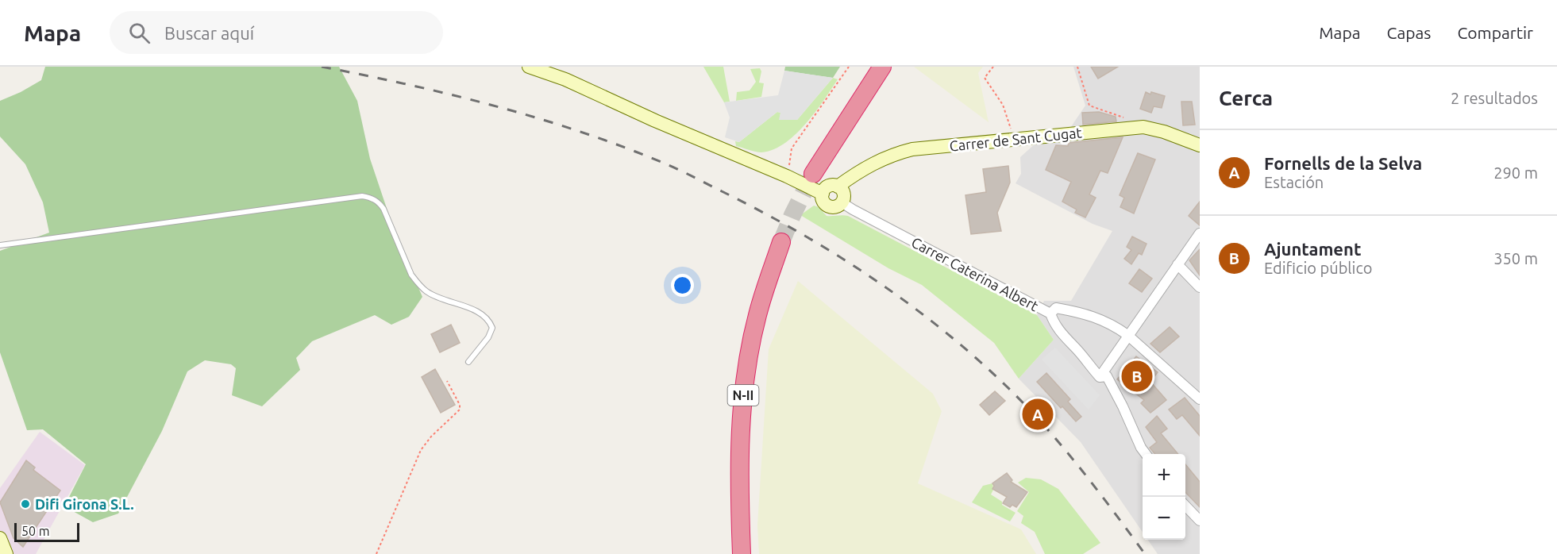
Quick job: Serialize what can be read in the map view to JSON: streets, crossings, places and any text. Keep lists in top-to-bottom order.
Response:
{
  "streets": {
    "highway": ["N-II"],
    "street": ["Carrer de Sant Cugat", "Carrer Caterina Albert"]
  },
  "crossings": [
    ["Carrer de Sant Cugat", "Carrer Caterina Albert"]
  ],
  "places": ["Difi Girona S.L."],
  "scale_bar": "50 m",
  "page": {
    "header": "Mapa",
    "search": "Buscar aquí",
    "nav": ["Mapa", "Capas", "Compartir"],
    "heading": ["Cerca", "2 resultados"],
    "list": [
      {
        "mark": "A",
        "name": "Fornells de la Selva",
        "note": "Estación",
        "value": "290 m"
      },
      {
        "mark": "B",
        "name": "Ajuntament",
        "note": "Edificio público",
        "value": "350 m"
      }
    ],
    "pins": ["B", "A"],
    "map_buttons": ["+", "−"],
    "scale": "50 m"
  }
}
